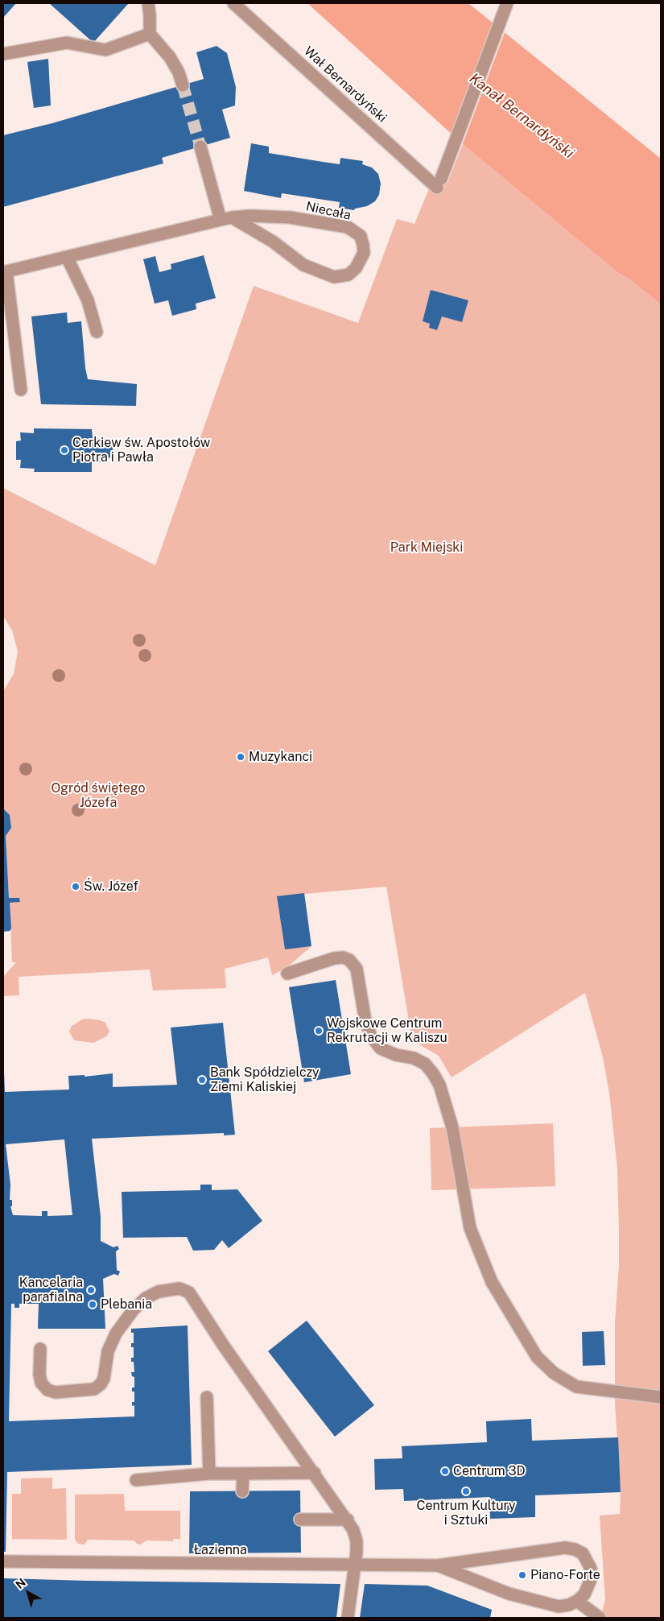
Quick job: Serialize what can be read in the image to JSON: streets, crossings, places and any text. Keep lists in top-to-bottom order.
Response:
{
  "streets": {
    "street": ["Wał Bernardyński", "Niecała", "Łazienna"]
  },
  "water": ["Kanał Bernardyński"],
  "parks": ["Park Miejski", "Ogród świętego Józefa"],
  "places": [
    "Cerkiew św. Apostołów Piotra i Pawła",
    "Muzykanci",
    "Św. Józef",
    "Wojskowe Centrum Rekrutacji w Kaliszu",
    "Bank Spółdzielczy Ziemi Kaliskiej",
    "Kancelaria parafialna",
    "Plebania",
    "Centrum 3D",
    "Centrum Kultury i Sztuki",
    "Piano-Forte"
  ],
  "north": "top left"
}
